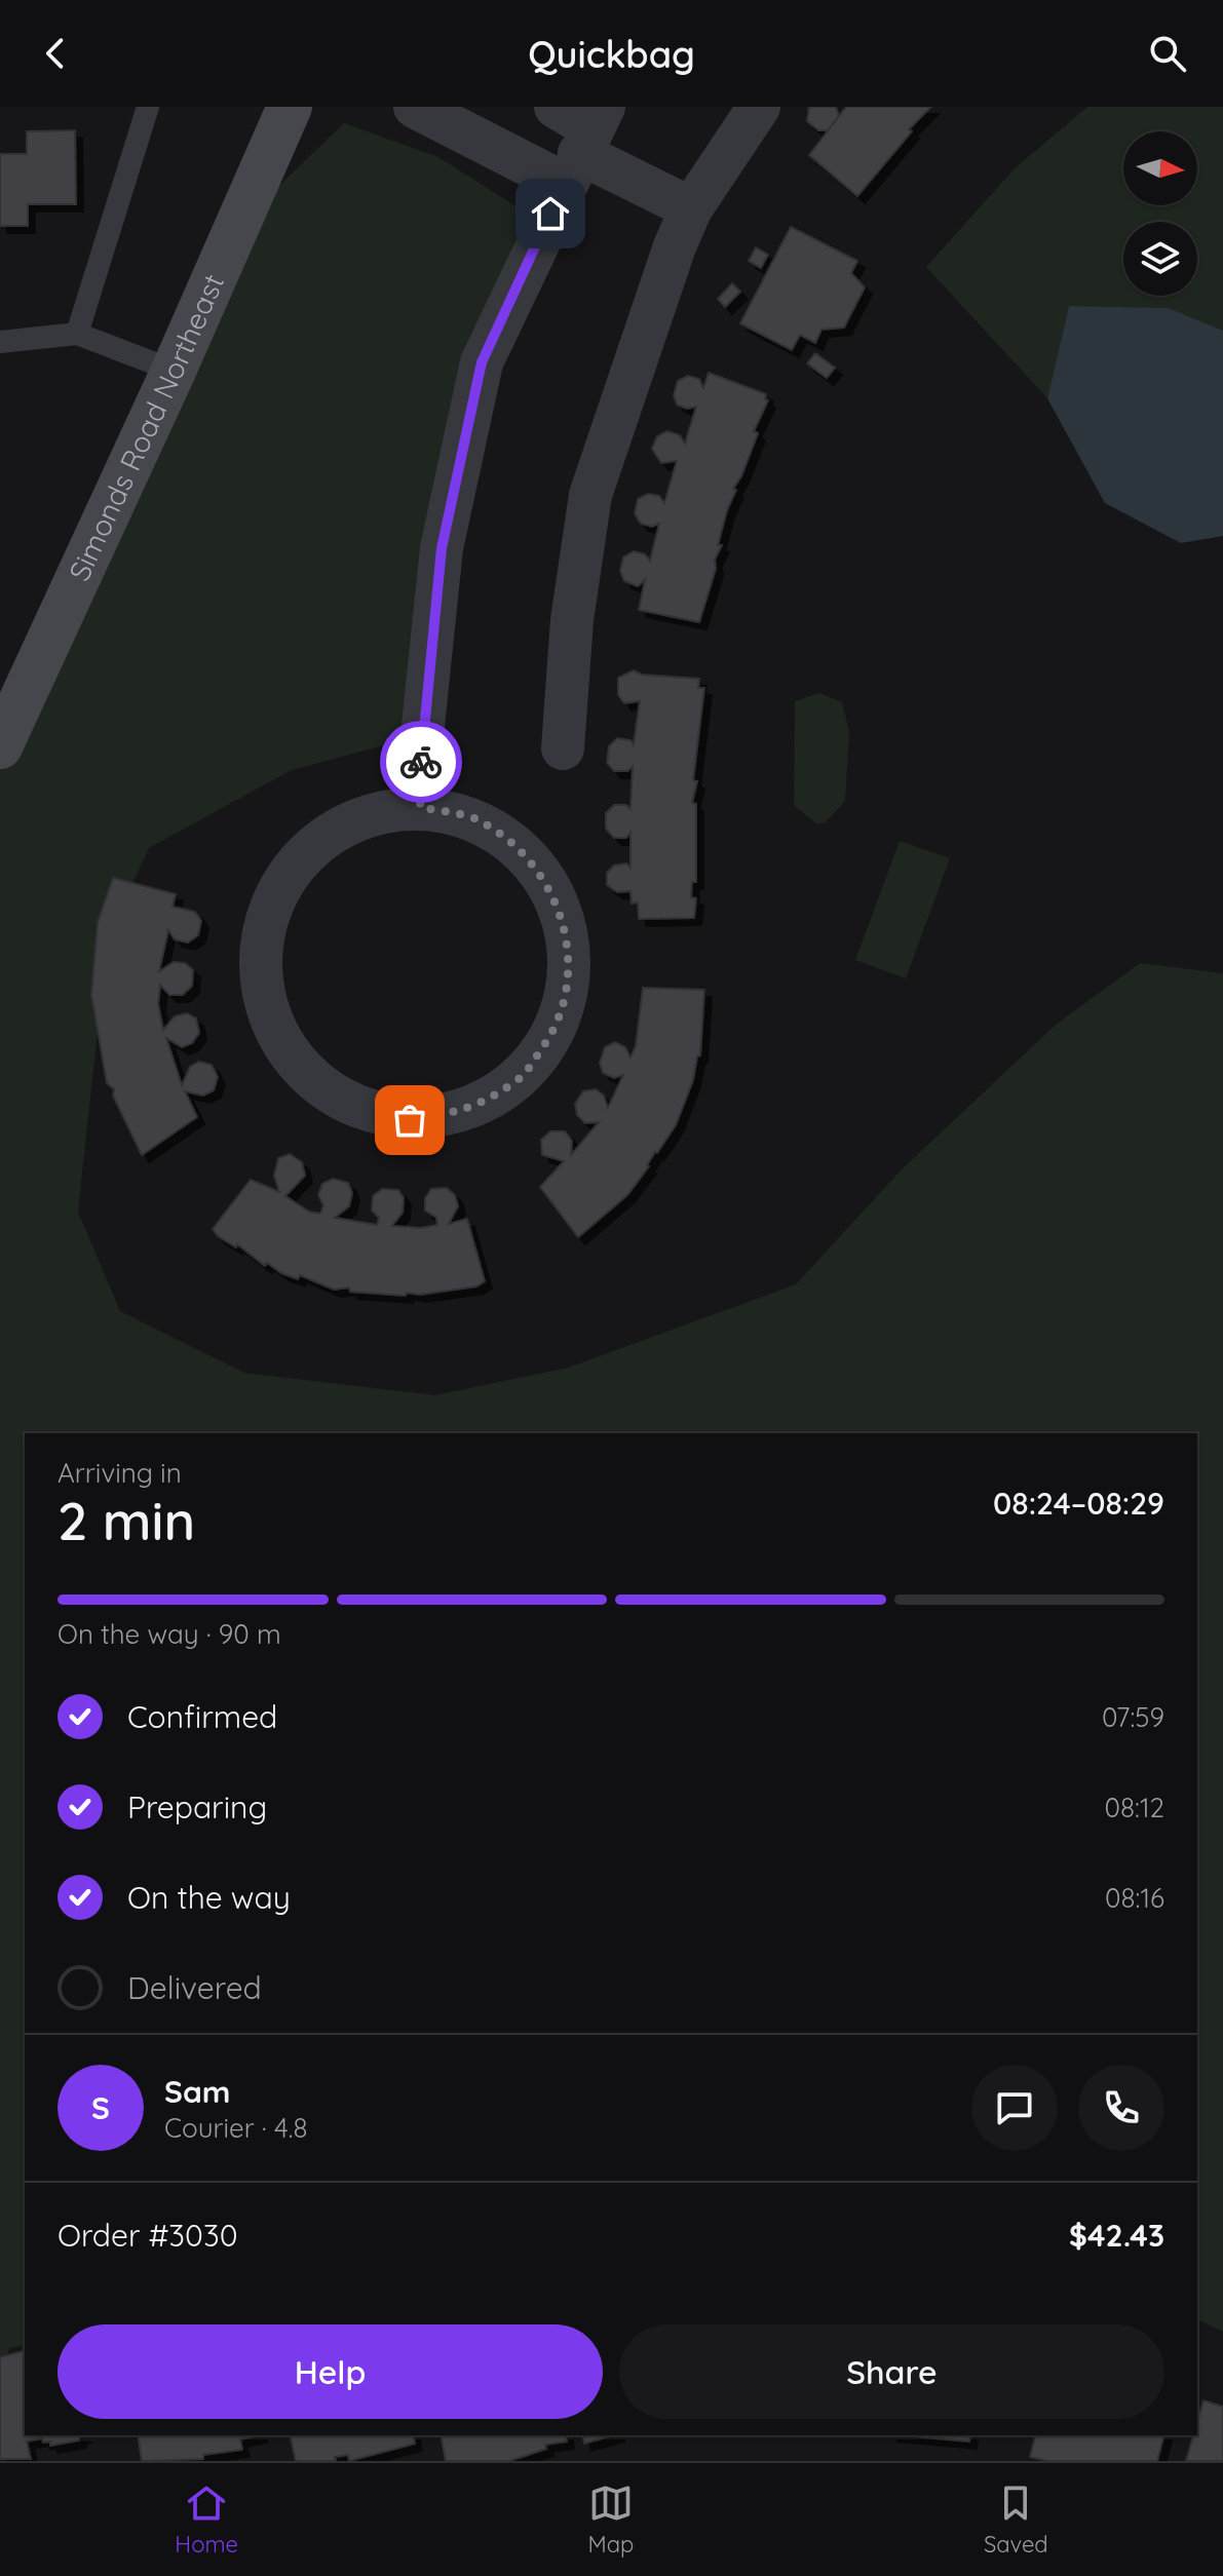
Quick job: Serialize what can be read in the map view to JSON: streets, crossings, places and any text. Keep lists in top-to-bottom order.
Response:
{
  "streets": {
    "main road": ["Simonds Road Northeast"]
  },
  "north": "right",
  "page": {
    "header": "Quickbag",
    "heading": ["2 min", "Arriving in", "08:24–08:29"],
    "panel": [
      "Sam",
      "Courier · 4.8",
      "Order #3030",
      "$42.43"
    ],
    "bar": "On the way · 90 m",
    "list": [
      ["Confirmed", "07:59"],
      ["Preparing", "08:12"],
      ["On the way", "08:16"],
      "Delivered"
    ],
    "round": "S",
    "buttons": ["Help", "Share"],
    "tabs": ["Home", "Map", "Saved"]
  }
}
